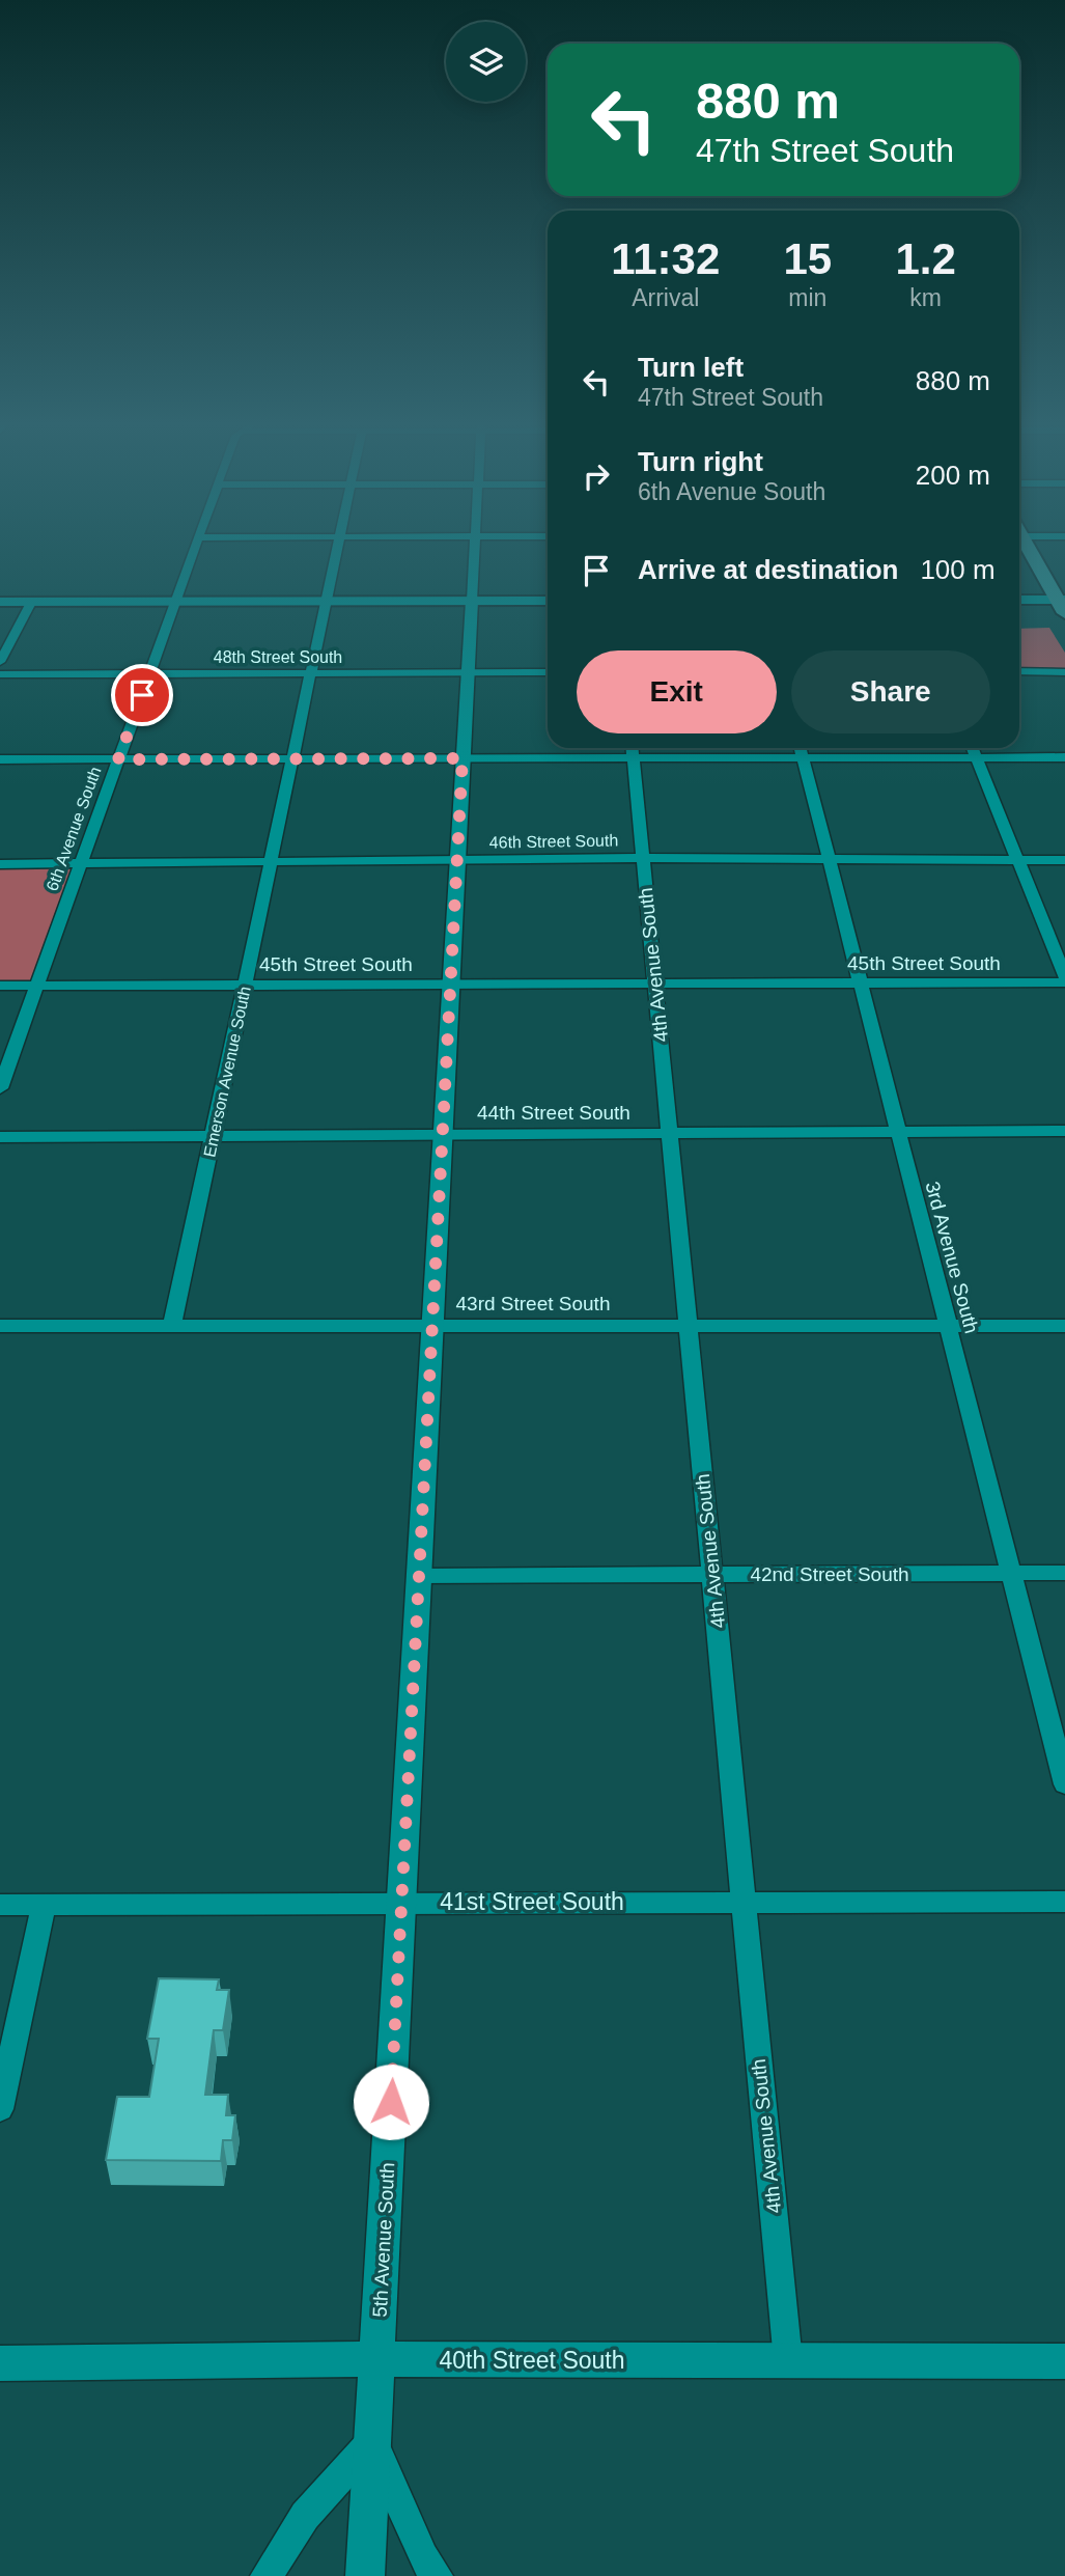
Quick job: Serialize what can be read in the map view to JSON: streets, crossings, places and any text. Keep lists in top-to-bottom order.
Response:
{
  "streets": {
    "street": [
      "48th Street South",
      "6th Avenue South",
      "46th Street South",
      "45th Street South",
      "4th Avenue South",
      "Emerson Avenue South",
      "44th Street South",
      "3rd Avenue South",
      "43rd Street South",
      "42nd Street South",
      "41st Street South",
      "5th Avenue South",
      "40th Street South"
    ]
  },
  "crossings": [
    ["48th Street South", "6th Avenue South"],
    ["48th Street South", "Emerson Avenue South"],
    ["48th Street South", "5th Avenue South"],
    ["6th Avenue South", "46th Street South"],
    ["6th Avenue South", "45th Street South"],
    ["46th Street South", "4th Avenue South"],
    ["46th Street South", "Emerson Avenue South"],
    ["46th Street South", "3rd Avenue South"],
    ["46th Street South", "5th Avenue South"],
    ["45th Street South", "4th Avenue South"],
    ["45th Street South", "Emerson Avenue South"],
    ["45th Street South", "3rd Avenue South"],
    ["45th Street South", "5th Avenue South"],
    ["4th Avenue South", "44th Street South"],
    ["4th Avenue South", "43rd Street South"],
    ["4th Avenue South", "42nd Street South"],
    ["4th Avenue South", "41st Street South"],
    ["4th Avenue South", "40th Street South"],
    ["Emerson Avenue South", "44th Street South"],
    ["Emerson Avenue South", "43rd Street South"],
    ["44th Street South", "3rd Avenue South"],
    ["44th Street South", "5th Avenue South"],
    ["3rd Avenue South", "43rd Street South"],
    ["3rd Avenue South", "42nd Street South"],
    ["43rd Street South", "5th Avenue South"],
    ["42nd Street South", "5th Avenue South"],
    ["41st Street South", "5th Avenue South"],
    ["5th Avenue South", "40th Street South"]
  ],
  "page": {
    "turn": ["880 m", "47th Street South"],
    "eta": [
      "11:32",
      "Arrival",
      "15",
      "min",
      "1.2",
      "km"
    ],
    "list": [
      {
        "name": "Turn left",
        "note": "47th Street South",
        "value": "880 m"
      },
      {
        "name": "Turn right",
        "note": "6th Avenue South",
        "value": "200 m"
      },
      {
        "name": "Arrive at destination",
        "value": "100 m"
      }
    ],
    "buttons": ["Exit", "Share"]
  }
}
